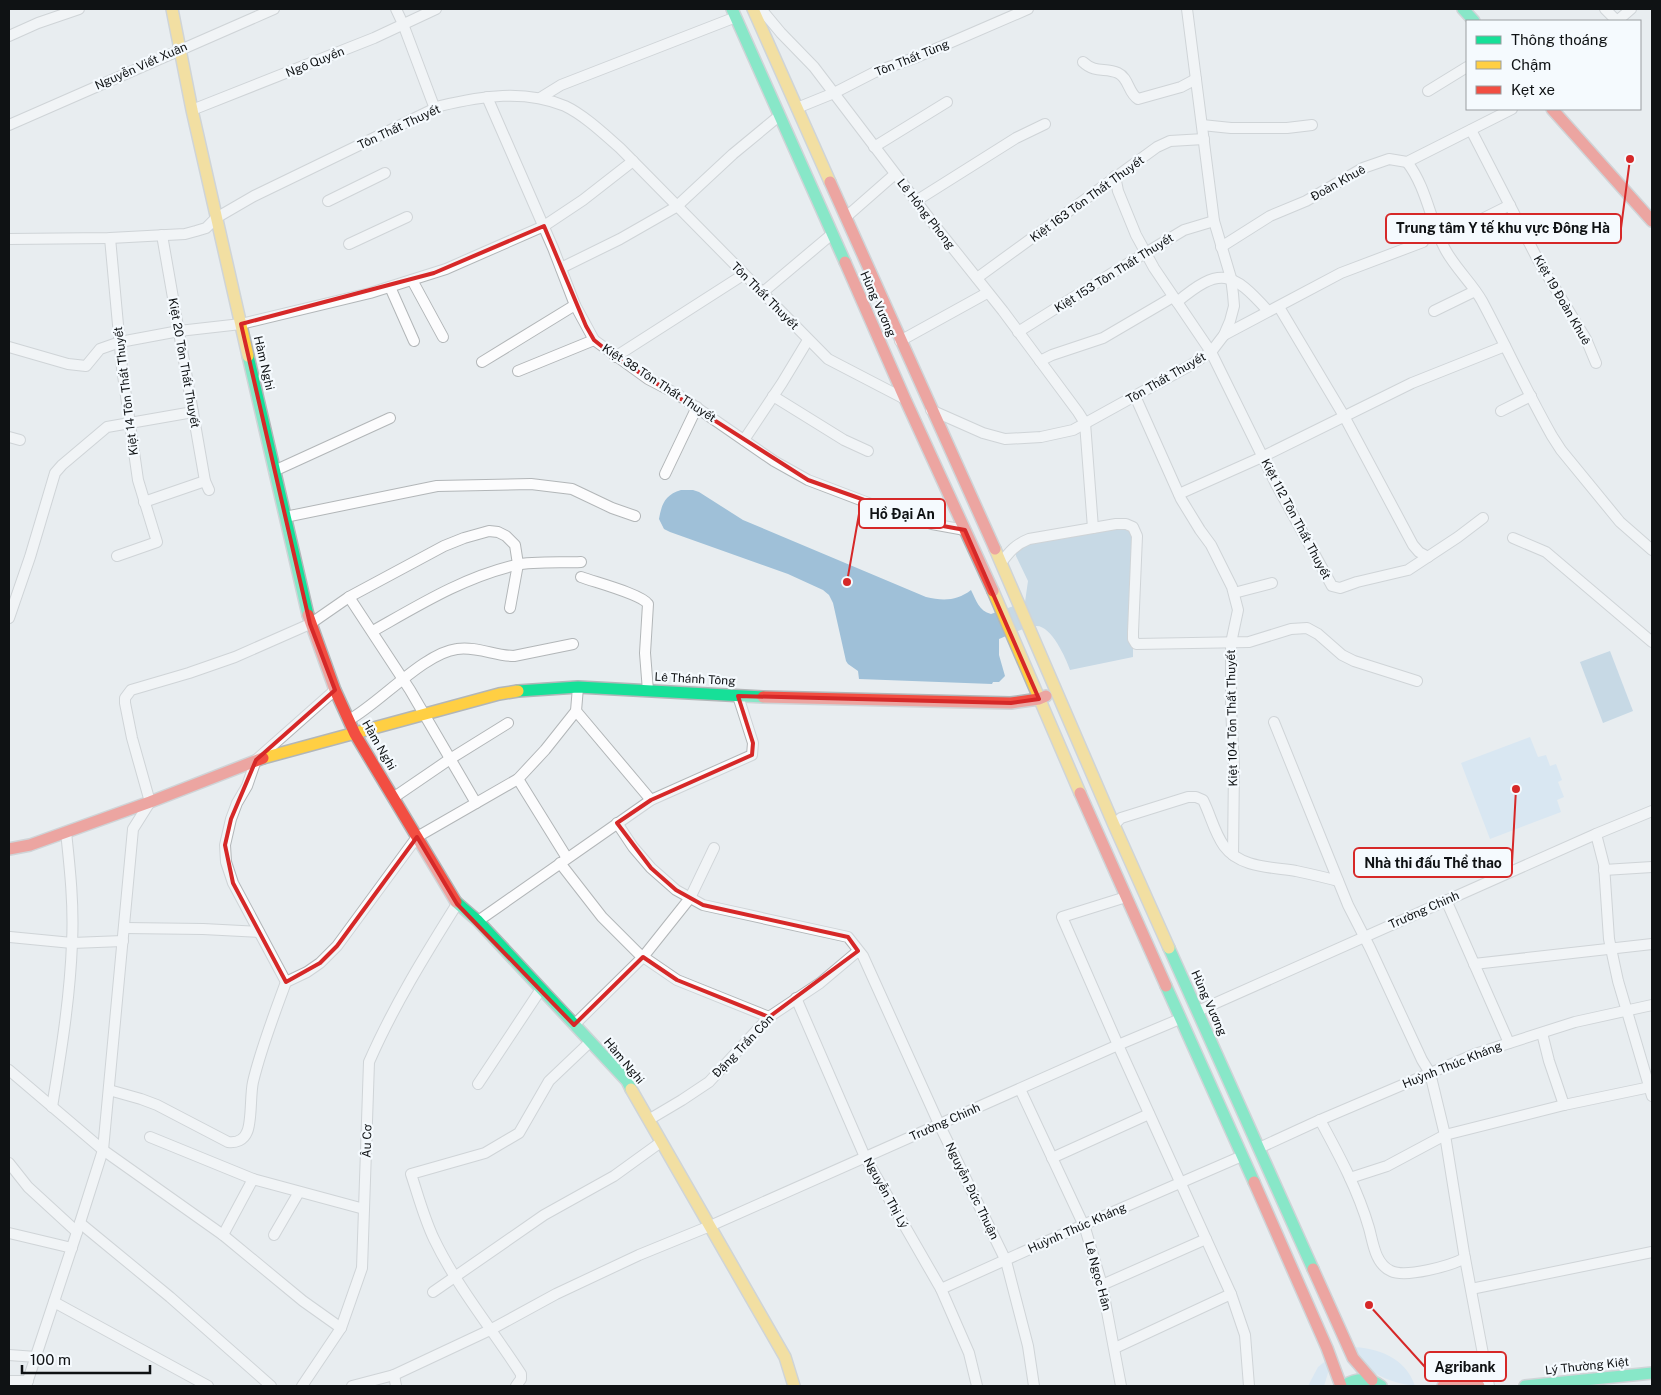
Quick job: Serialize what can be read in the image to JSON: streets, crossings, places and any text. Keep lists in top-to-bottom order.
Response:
{
  "streets": {
    "main road": [
      "Hùng Vương",
      "Hàm Nghi",
      "Lê Thánh Tông",
      "Lý Thường Kiệt"
    ],
    "street": [
      "Tôn Thất Tùng",
      "Ngô Quyền",
      "Nguyễn Viết Xuân",
      "Tôn Thất Thuyết",
      "Đoàn Khuê",
      "Kiệt 163 Tôn Thất Thuyết",
      "Lê Hồng Phong",
      "Kiệt 153 Tôn Thất Thuyết",
      "Kiệt 19 Đoàn Khuê",
      "Kiệt 20 Tôn Thất Thuyết",
      "Kiệt 38 Tôn Thất Thuyết",
      "Kiệt 14 Tôn Thất Thuyết",
      "Kiệt 112 Tôn Thất Thuyết",
      "Kiệt 104 Tôn Thất Thuyết",
      "Trường Chinh",
      "Đặng Trần Côn",
      "Huỳnh Thúc Kháng",
      "Âu Cơ",
      "Nguyễn Đức Thuận",
      "Nguyễn Thị Lý",
      "Lê Ngọc Hân"
    ]
  },
  "crossings": [
    ["Tôn Thất Tùng", "Lê Hồng Phong"],
    ["Tôn Thất Tùng", "Hùng Vương"],
    ["Ngô Quyền", "Hàm Nghi"],
    ["Nguyễn Viết Xuân", "Hàm Nghi"],
    ["Tôn Thất Thuyết", "Đoàn Khuê"],
    ["Tôn Thất Thuyết", "Kiệt 163 Tôn Thất Thuyết"],
    ["Tôn Thất Thuyết", "Lê Hồng Phong"],
    ["Tôn Thất Thuyết", "Kiệt 153 Tôn Thất Thuyết"],
    ["Tôn Thất Thuyết", "Hùng Vương"],
    ["Tôn Thất Thuyết", "Kiệt 20 Tôn Thất Thuyết"],
    ["Tôn Thất Thuyết", "Hàm Nghi"],
    ["Tôn Thất Thuyết", "Kiệt 38 Tôn Thất Thuyết"],
    ["Tôn Thất Thuyết", "Kiệt 14 Tôn Thất Thuyết"],
    ["Tôn Thất Thuyết", "Kiệt 112 Tôn Thất Thuyết"],
    ["Tôn Thất Thuyết", "Kiệt 104 Tôn Thất Thuyết"],
    ["Đoàn Khuê", "Kiệt 19 Đoàn Khuê"],
    ["Kiệt 163 Tôn Thất Thuyết", "Lê Hồng Phong"],
    ["Kiệt 163 Tôn Thất Thuyết", "Kiệt 112 Tôn Thất Thuyết"],
    ["Lê Hồng Phong", "Kiệt 153 Tôn Thất Thuyết"],
    ["Kiệt 153 Tôn Thất Thuyết", "Kiệt 112 Tôn Thất Thuyết"],
    ["Hùng Vương", "Kiệt 38 Tôn Thất Thuyết"],
    ["Hùng Vương", "Lê Thánh Tông"],
    ["Hùng Vương", "Trường Chinh"],
    ["Hùng Vương", "Huỳnh Thúc Kháng"],
    ["Kiệt 20 Tôn Thất Thuyết", "Kiệt 14 Tôn Thất Thuyết"],
    ["Hàm Nghi", "Lê Thánh Tông"],
    ["Hàm Nghi", "Trường Chinh"],
    ["Hàm Nghi", "Đặng Trần Côn"],
    ["Hàm Nghi", "Âu Cơ"],
    ["Trường Chinh", "Nguyễn Đức Thuận"],
    ["Trường Chinh", "Nguyễn Thị Lý"],
    ["Trường Chinh", "Lê Ngọc Hân"],
    ["Đặng Trần Côn", "Nguyễn Đức Thuận"],
    ["Đặng Trần Côn", "Nguyễn Thị Lý"],
    ["Huỳnh Thúc Kháng", "Nguyễn Đức Thuận"],
    ["Huỳnh Thúc Kháng", "Nguyễn Thị Lý"],
    ["Huỳnh Thúc Kháng", "Lê Ngọc Hân"]
  ],
  "places": [
    "Trung tâm Y tế khu vực Đông Hà",
    "Hồ Đại An",
    "Nhà thi đấu Thể thao",
    "Agribank"
  ],
  "legend": ["Thông thoáng", "Chậm", "Kẹt xe"],
  "scale_bar": "100 m"
}
